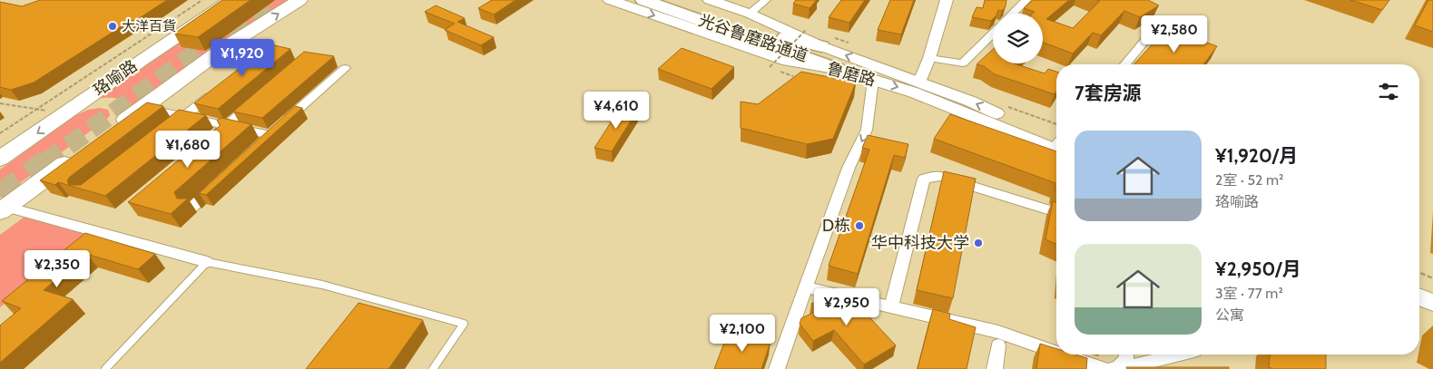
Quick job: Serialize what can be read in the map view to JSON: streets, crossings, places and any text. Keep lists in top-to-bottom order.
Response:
{
  "streets": {
    "highway": ["珞喻路"],
    "main road": ["光谷鲁磨路通道", "鲁磨路"]
  },
  "crossings": [
    ["光谷鲁磨路通道", "鲁磨路"]
  ],
  "places": ["大洋百貨", "D栋", "华中科技大学"],
  "page": {
    "price": [
      "¥2,580",
      "¥1,920",
      "¥4,610",
      "¥1,680",
      "¥2,350",
      "¥2,950",
      "¥2,100"
    ],
    "heading": "7套房源",
    "list": [
      {
        "name": "¥1,920/月",
        "note": "2室 · 52 m² · 珞喻路"
      },
      {
        "name": "¥2,950/月",
        "note": "3室 · 77 m² · 公寓"
      }
    ]
  }
}
